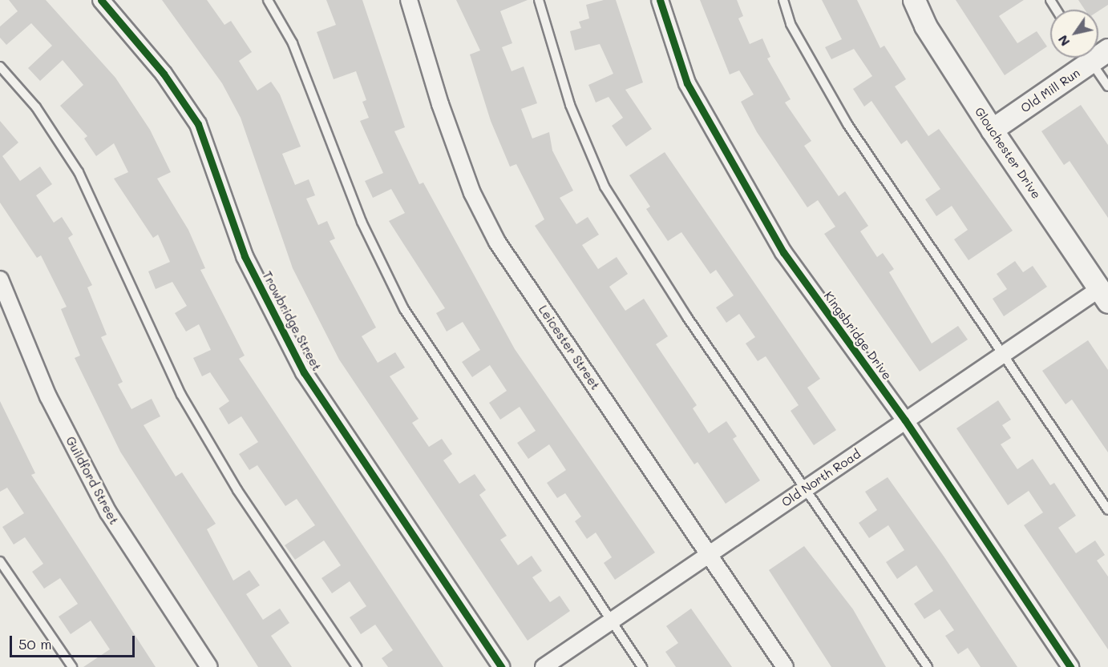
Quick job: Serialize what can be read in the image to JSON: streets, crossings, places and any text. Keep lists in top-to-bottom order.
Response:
{
  "streets": {
    "street": [
      "Old Mill Run",
      "Glouchester Drive",
      "Trowbridge Street",
      "Kingsbridge Drive",
      "Leicester Street",
      "Old North Road",
      "Guildford Street"
    ]
  },
  "crossings": [
    ["Old Mill Run", "Glouchester Drive"],
    ["Glouchester Drive", "Old North Road"],
    ["Kingsbridge Drive", "Old North Road"],
    ["Leicester Street", "Old North Road"]
  ],
  "scale_bar": "50 m",
  "north": "bottom left"
}
